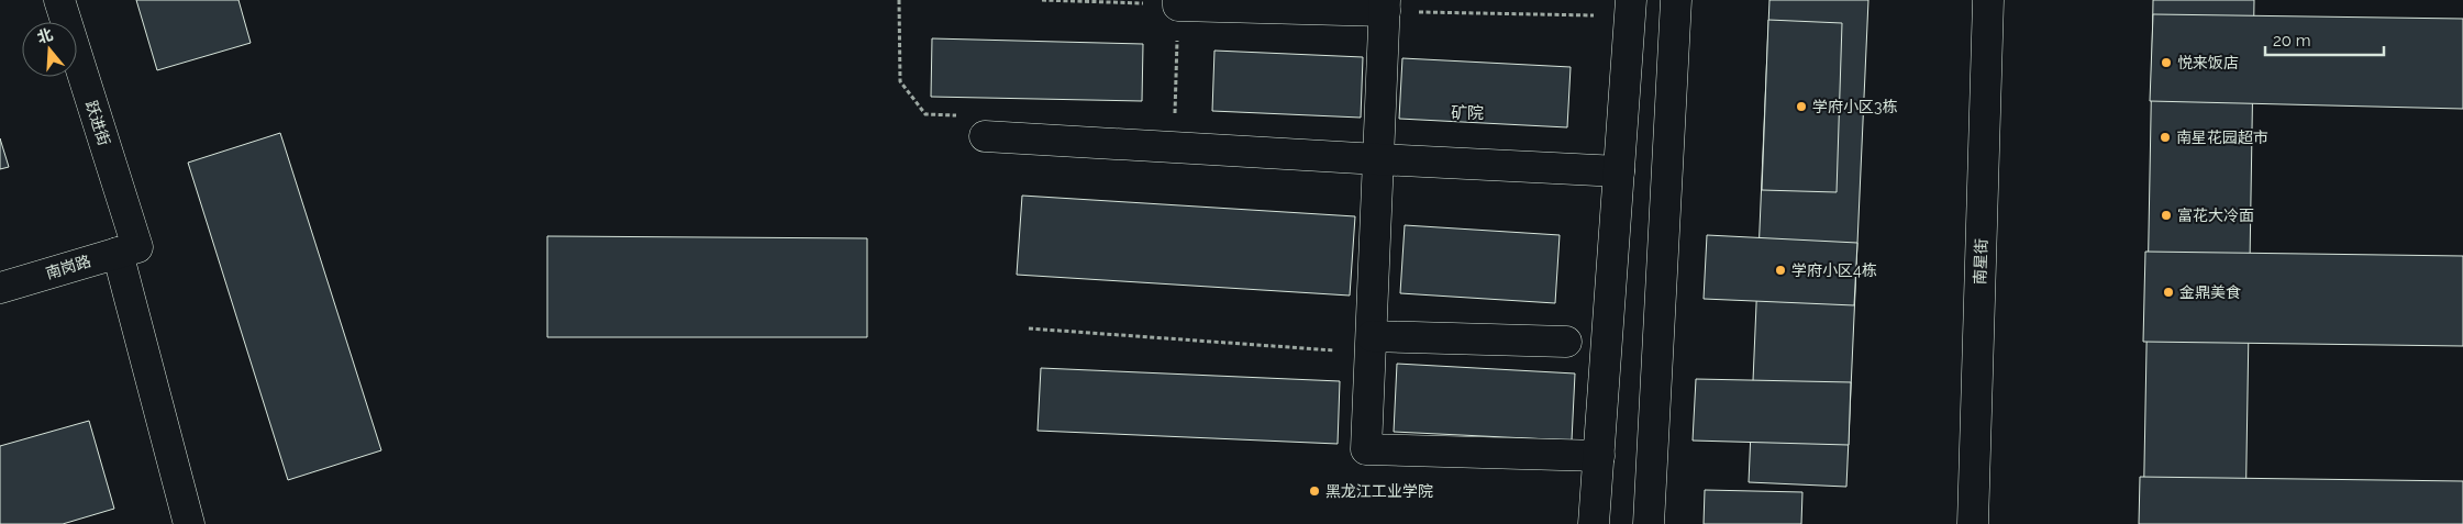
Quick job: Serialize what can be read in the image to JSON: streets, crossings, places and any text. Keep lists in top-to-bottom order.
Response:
{
  "streets": {
    "street": ["跃进街", "南星街", "南岗路"]
  },
  "crossings": [
    ["跃进街", "南岗路"]
  ],
  "districts": ["矿院"],
  "places": [
    "悦来饭店",
    "学府小区3栋",
    "南星花园超市",
    "富花大冷面",
    "学府小区4栋",
    "金鼎美食",
    "黑龙江工业学院"
  ],
  "scale_bar": "20 m",
  "north": "top"
}
